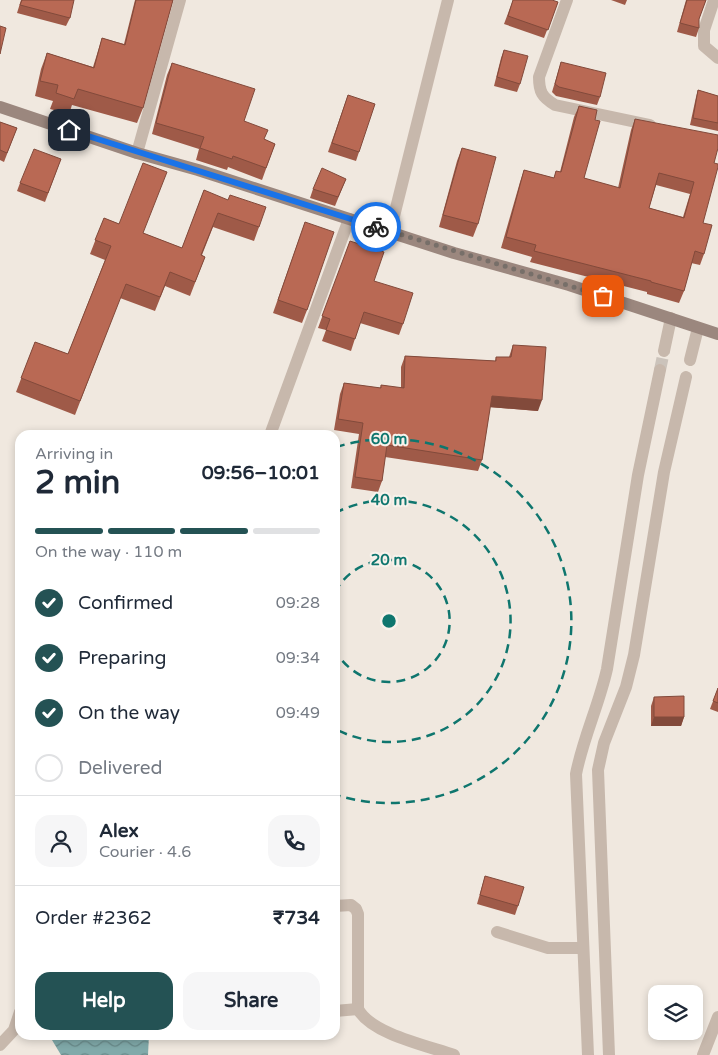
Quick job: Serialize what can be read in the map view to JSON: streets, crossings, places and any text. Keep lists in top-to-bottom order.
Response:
{
  "page": {
    "heading": ["2 min", "Arriving in", "09:56–10:01"],
    "panel": [
      "Alex",
      "Courier · 4.6",
      "Order #2362",
      "₹734"
    ],
    "bar": "On the way · 110 m",
    "list": [
      ["Confirmed", "09:28"],
      ["Preparing", "09:34"],
      ["On the way", "09:49"],
      "Delivered"
    ],
    "buttons": ["Help", "Share"]
  },
  "rings": ["60 m", "40 m", "20 m"]
}
